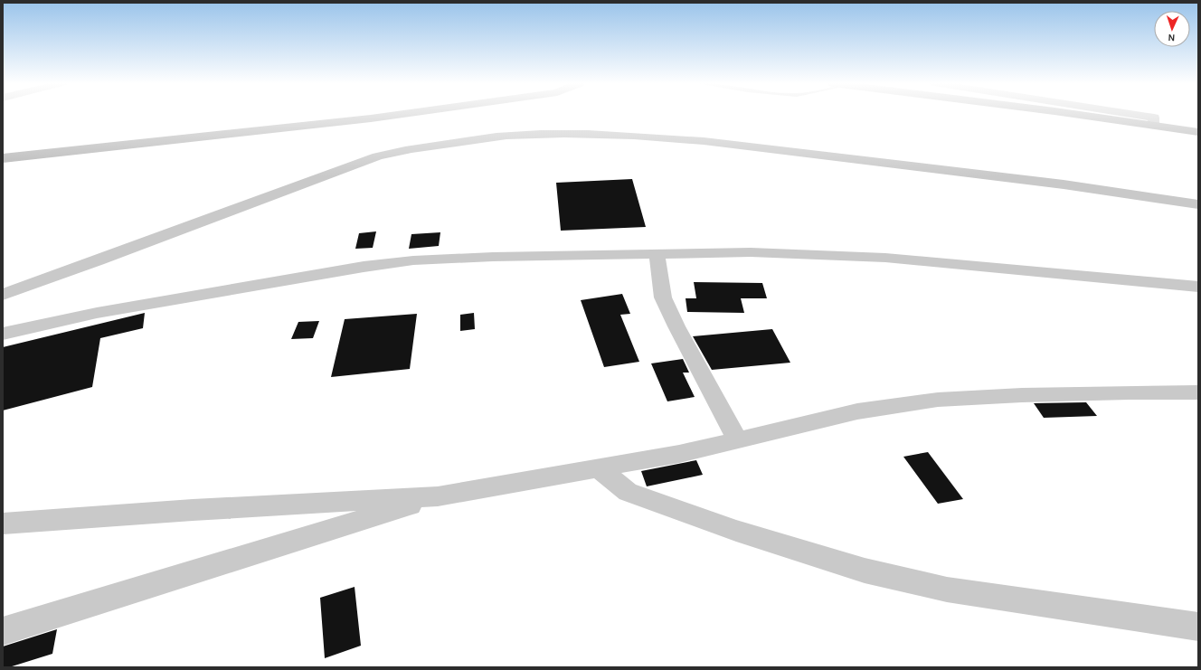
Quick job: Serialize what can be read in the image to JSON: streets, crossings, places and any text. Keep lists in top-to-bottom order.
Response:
{
  "north": "bottom"
}
